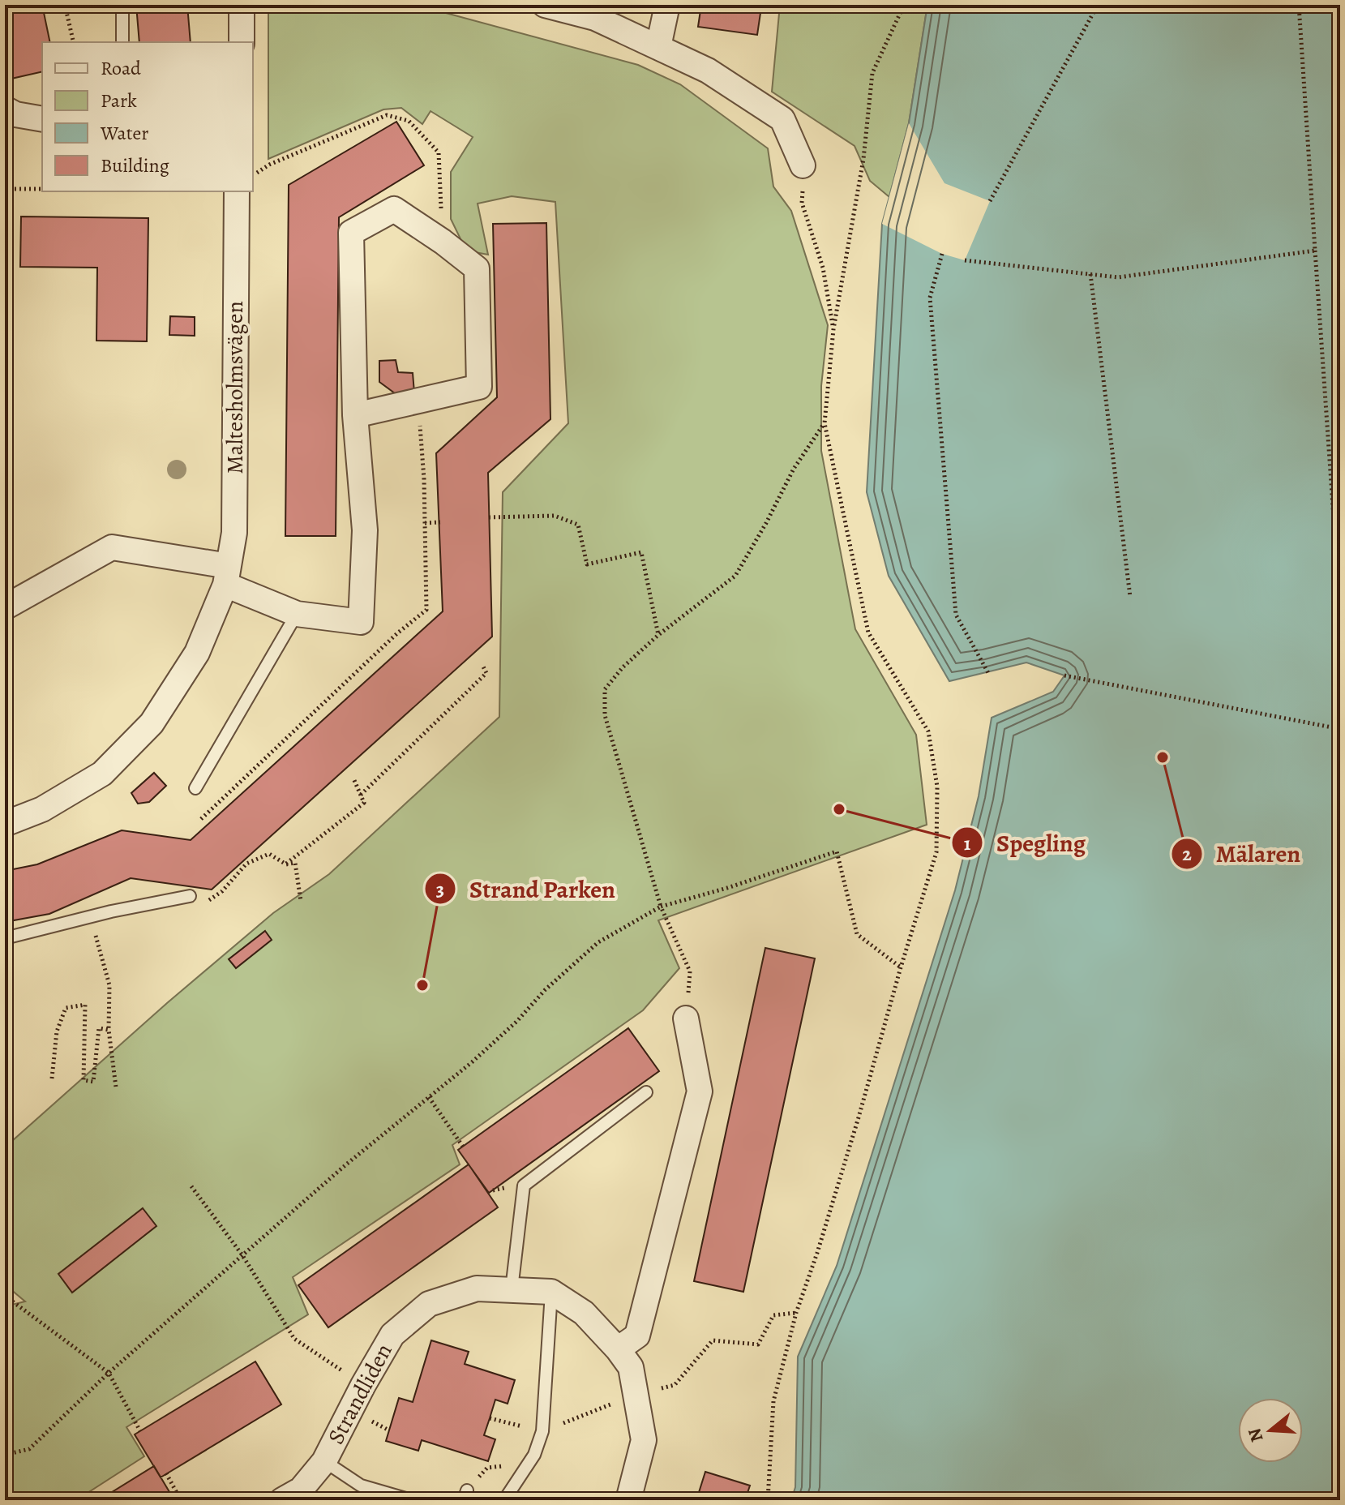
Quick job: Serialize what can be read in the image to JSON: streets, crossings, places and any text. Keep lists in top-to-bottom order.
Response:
{
  "streets": {
    "street": ["Maltesholmsvägen", "Strandliden"]
  },
  "places": ["Mälaren", "Spegling", "Strand Parken"],
  "legend": [
    "Road",
    "Park",
    "Water",
    "Building"
  ],
  "north": "left"
}
